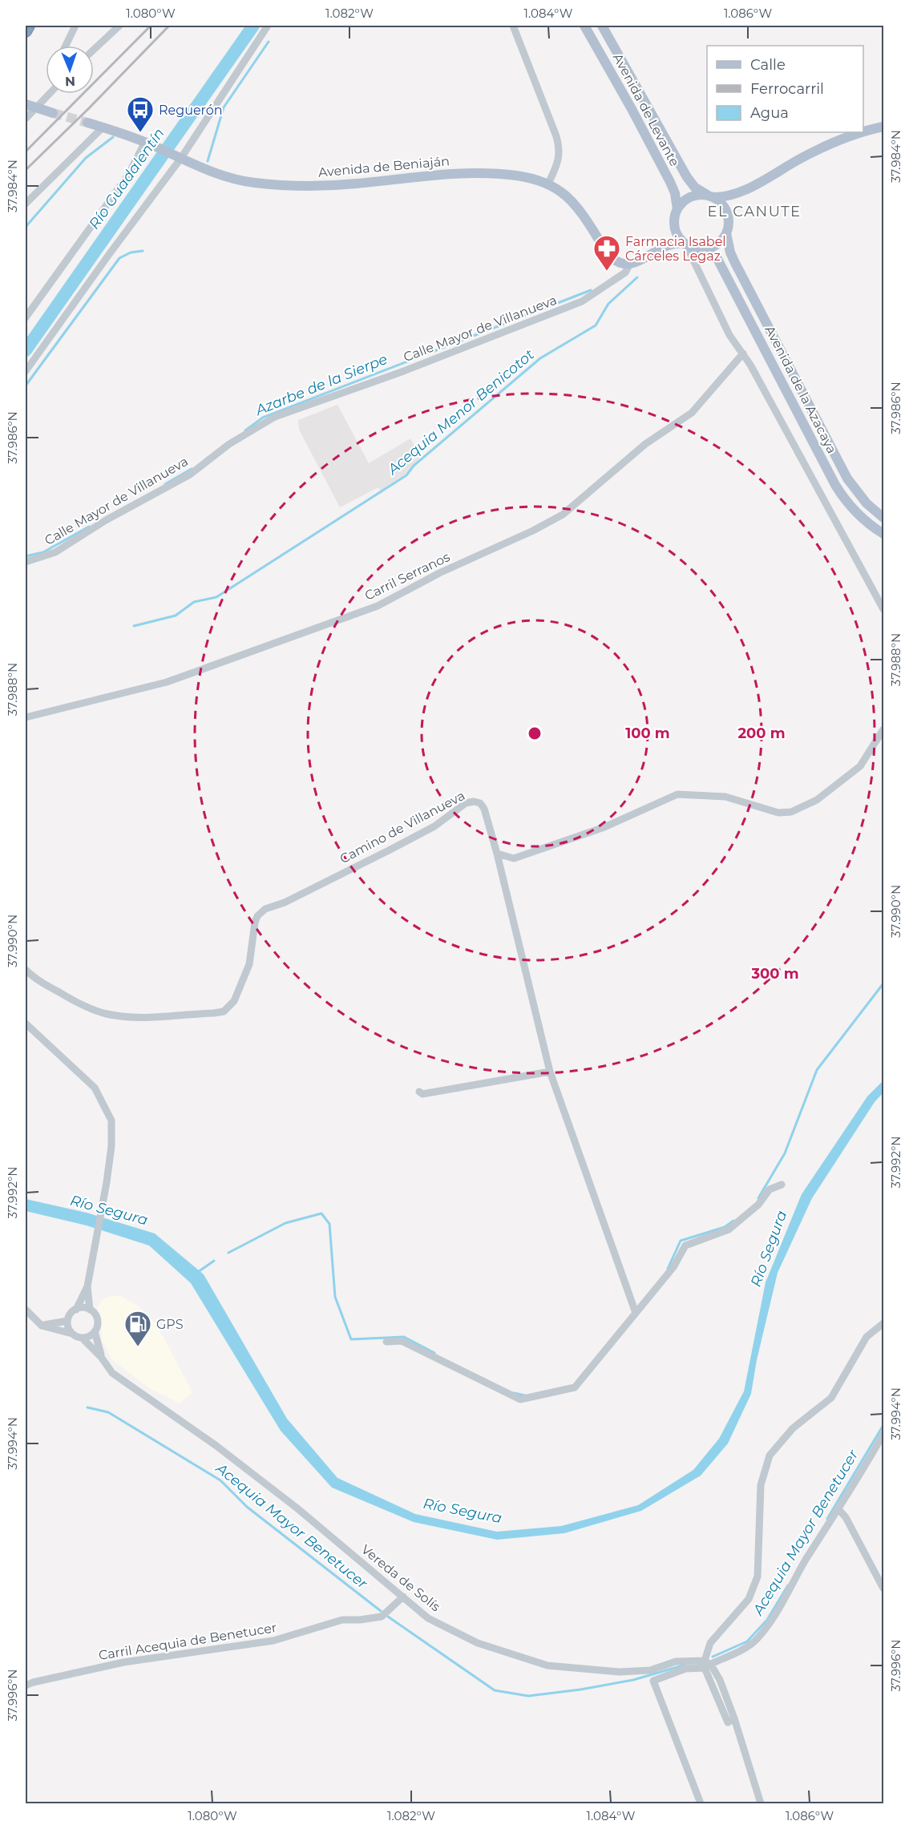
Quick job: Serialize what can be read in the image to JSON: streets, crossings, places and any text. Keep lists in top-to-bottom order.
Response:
{
  "streets": {
    "main road": ["Avenida de Levante", "Avenida de Beniaján", "Avenida de la Azacaya"],
    "street": [
      "Calle Mayor de Villanueva",
      "Carril Serranos",
      "Camino de Villanueva",
      "Vereda de Solís",
      "Carril Acequia de Benetucer"
    ]
  },
  "crossings": [
    ["Avenida de Levante", "Avenida de la Azacaya"],
    ["Avenida de Beniaján", "Calle Mayor de Villanueva"],
    ["Vereda de Solís", "Carril Acequia de Benetucer"]
  ],
  "districts": ["EL CANUTE"],
  "water": [
    "Río Guadalentín",
    "Azarbe de la Sierpe",
    "Acequia Menor Benicotot",
    "Río Segura",
    "Acequia Mayor Benetucer"
  ],
  "places": {
    "bus stop": ["Reguerón"],
    "pharmacy": ["Farmacia Isabel Cárceles Legaz"],
    "fuel station": ["GPS"]
  },
  "legend": ["Calle", "Ferrocarril", "Agua"],
  "north": "bottom",
  "coordinates": [
    "1.080°W",
    "1.082°W",
    "1.084°W",
    "1.086°W",
    "37.984°N",
    "37.986°N",
    "37.988°N",
    "37.990°N",
    "37.992°N",
    "37.994°N",
    "37.996°N"
  ],
  "rings": ["100 m", "200 m", "300 m"]
}
